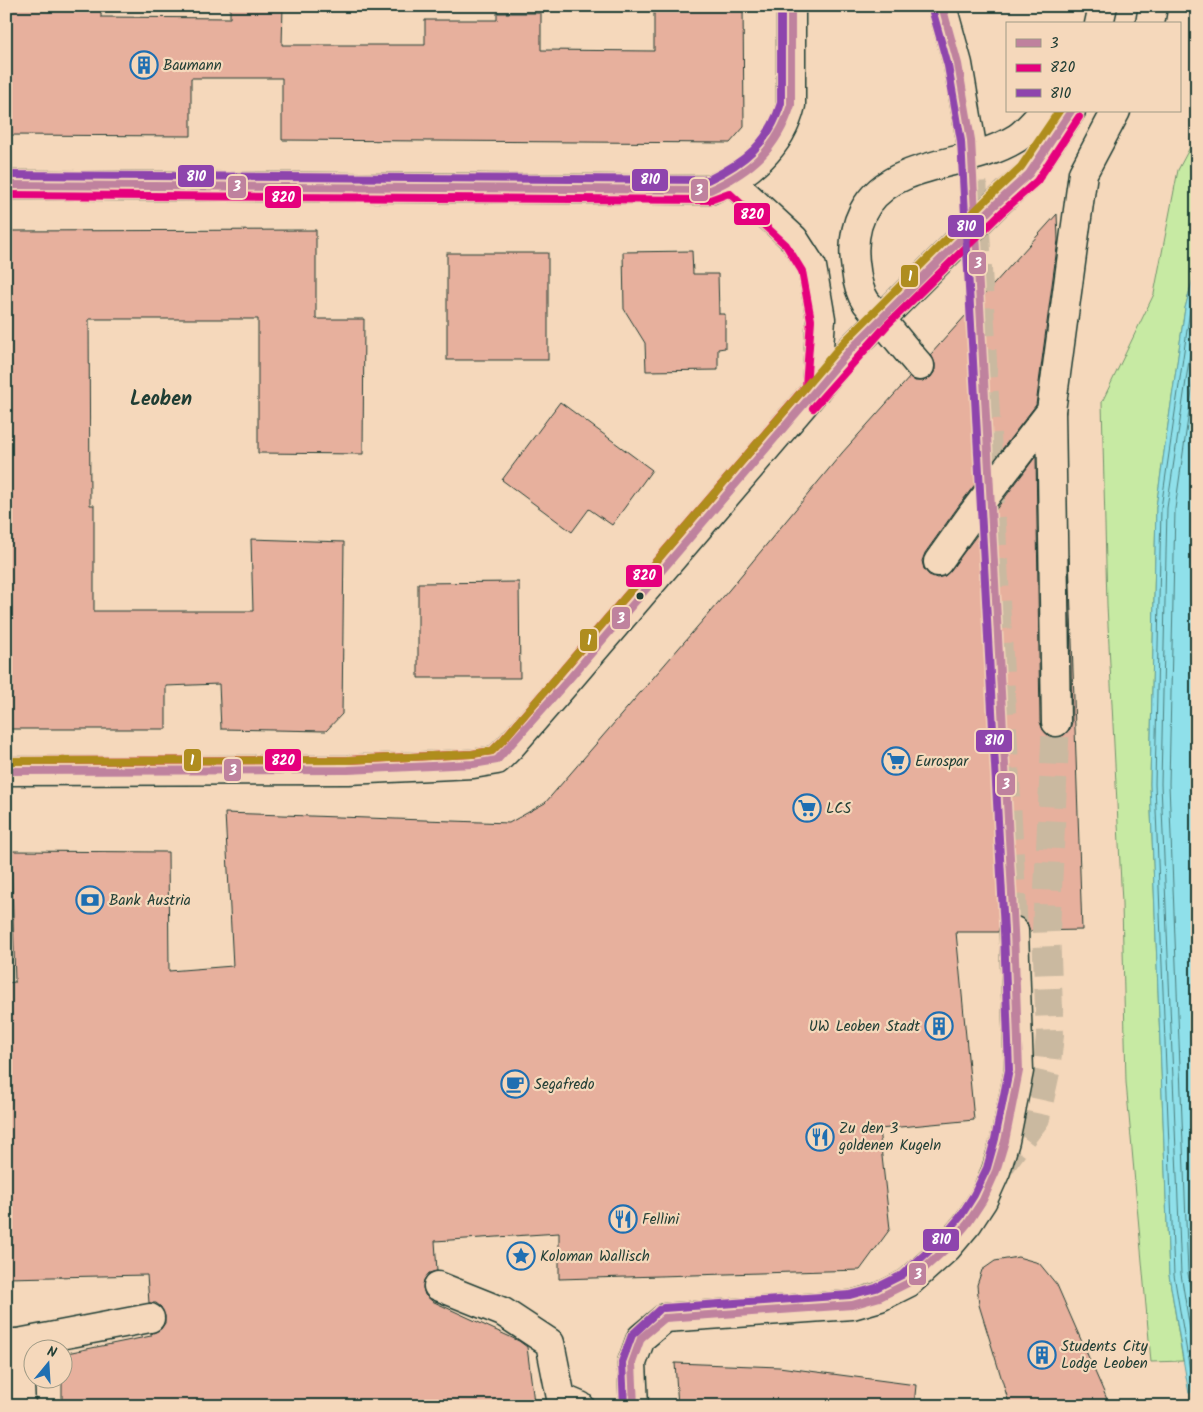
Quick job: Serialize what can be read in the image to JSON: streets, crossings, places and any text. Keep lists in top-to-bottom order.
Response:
{
  "districts": ["Leoben"],
  "places": {
    "building": ["Baumann", "UW Leoben Stadt", "Students City Lodge Leoben"],
    "supermarket": ["Eurospar", "LCS"],
    "bank": ["Bank Austria"],
    "cafe": ["Segafredo"],
    "restaurant": ["Zu den 3 goldenen Kugeln", "Fellini"],
    "place": ["Koloman Wallisch"]
  },
  "lines": [
    "transit line 3",
    "transit line 810",
    "transit line 1",
    "transit line 820"
  ],
  "legend": ["3", "820", "810"],
  "north": "top"
}
